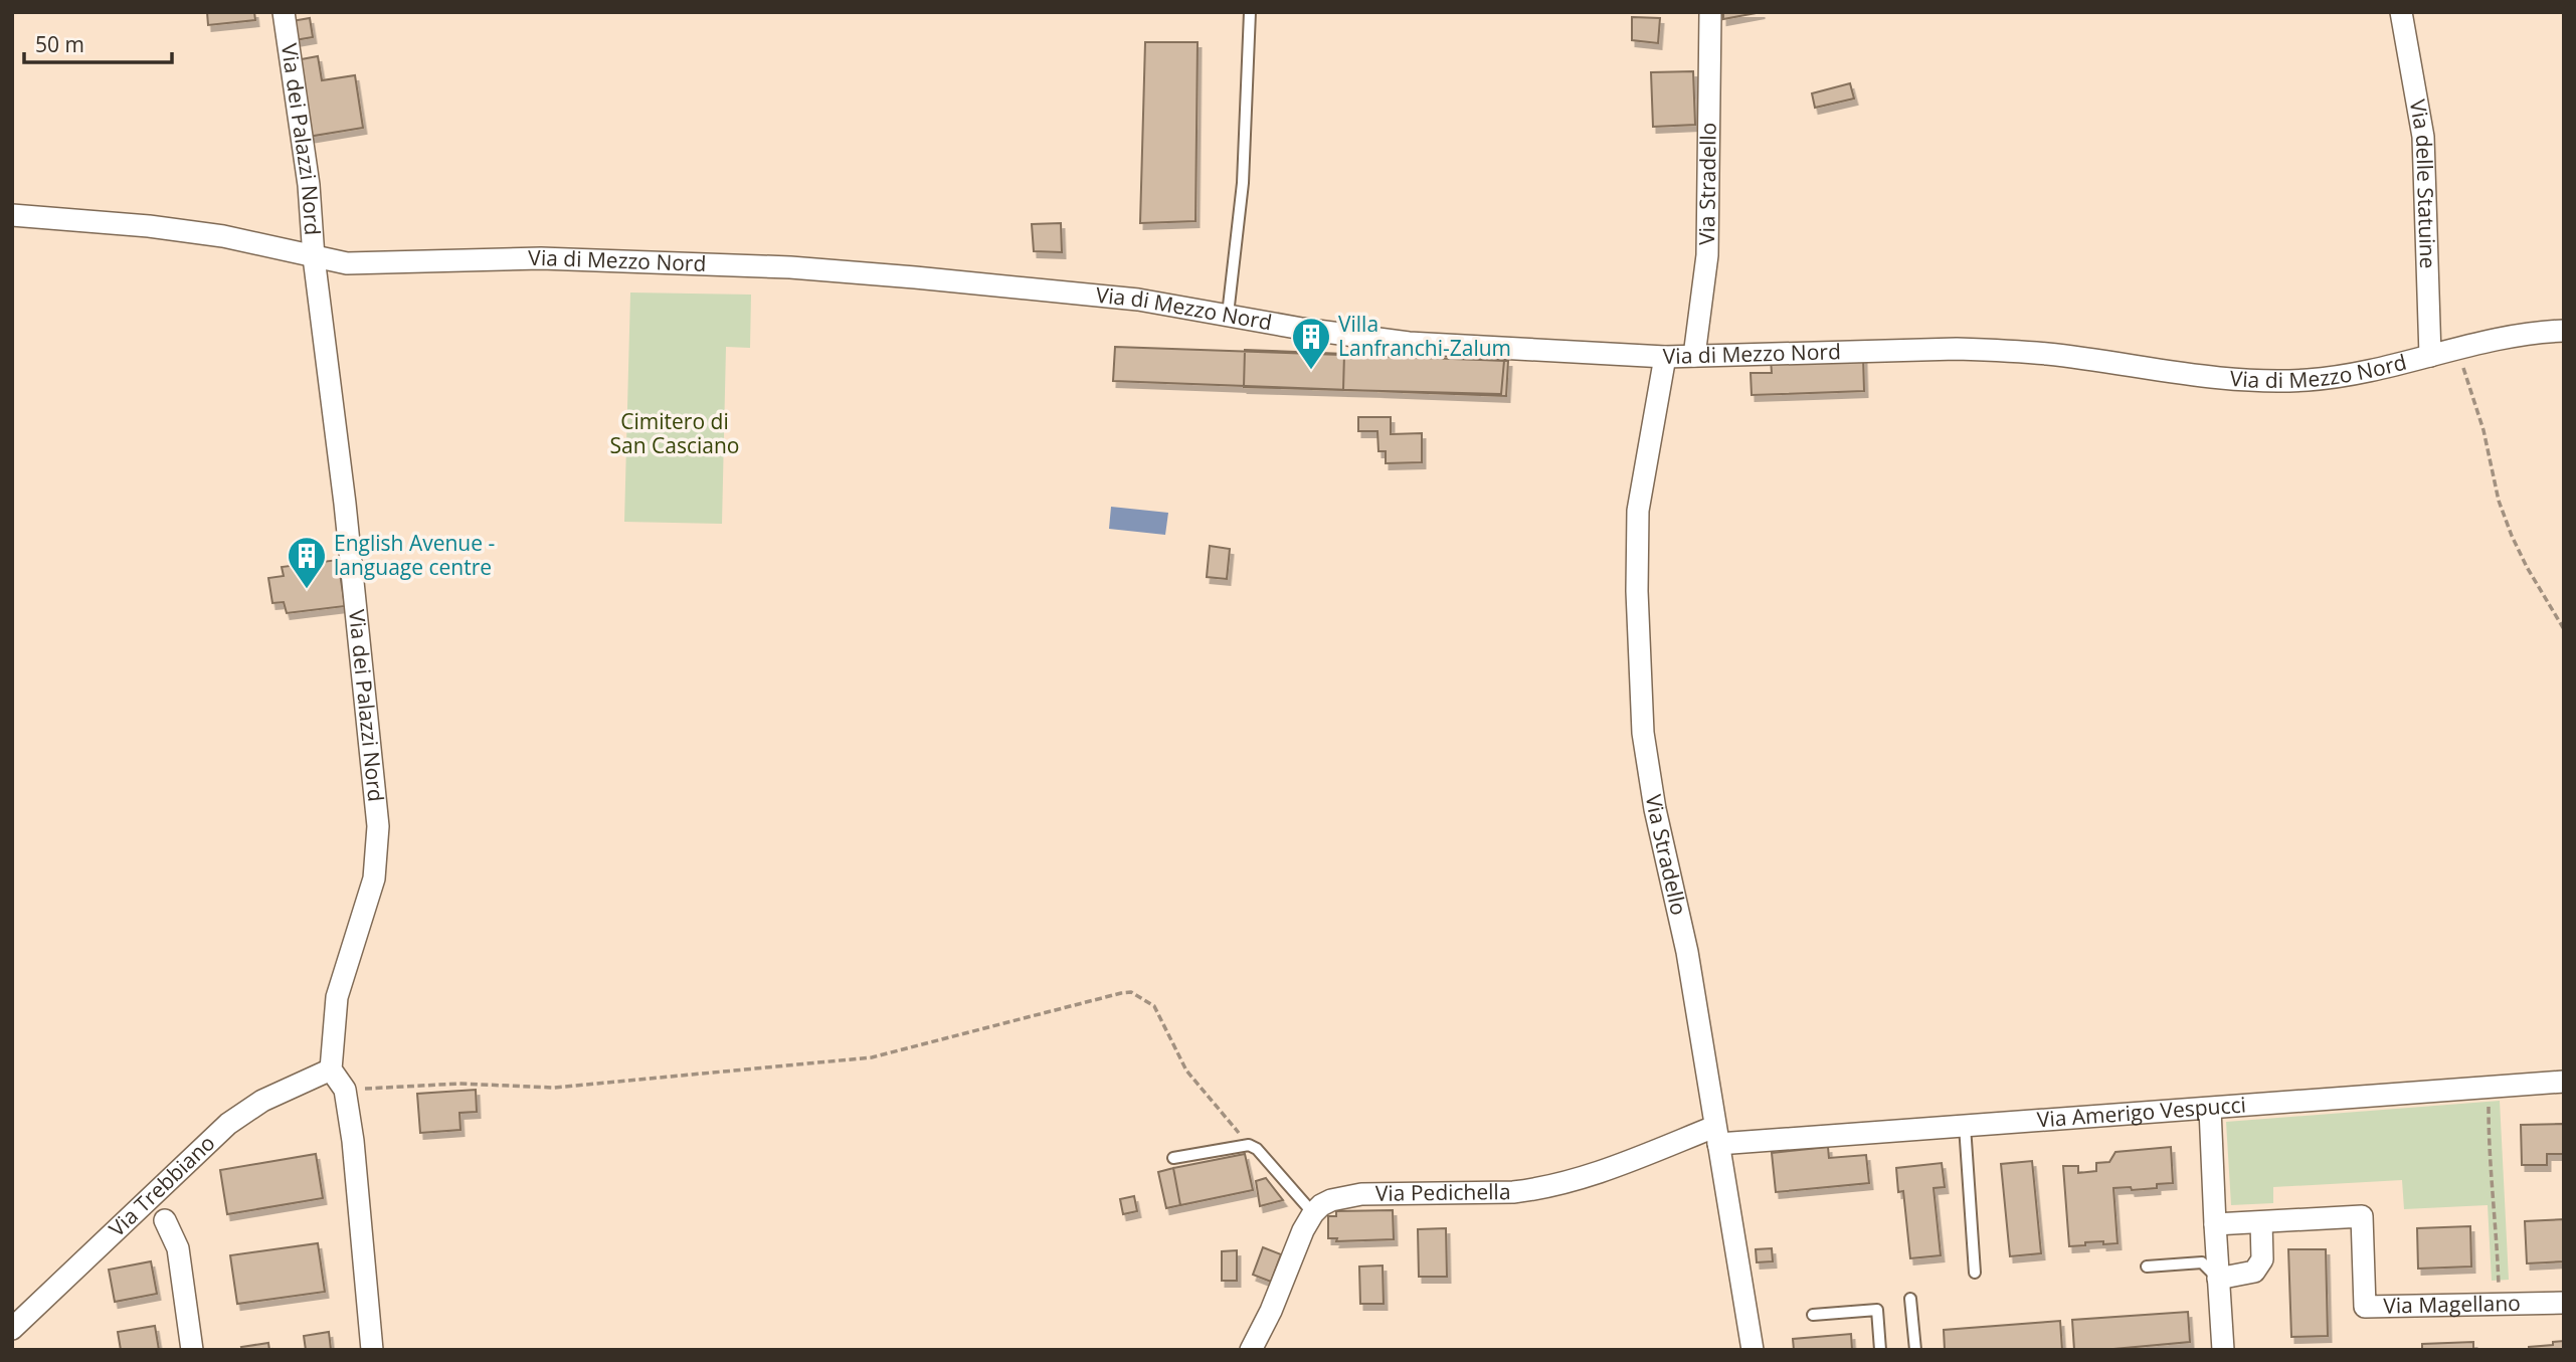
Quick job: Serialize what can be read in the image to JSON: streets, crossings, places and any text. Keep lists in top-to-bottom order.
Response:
{
  "streets": {
    "street": [
      "Via dei Palazzi Nord",
      "Via Stradello",
      "Via delle Statuine",
      "Via di Mezzo Nord",
      "Via Amerigo Vespucci",
      "Via Trebbiano",
      "Via Pedichella",
      "Via Magellano"
    ]
  },
  "crossings": [
    ["Via dei Palazzi Nord", "Via di Mezzo Nord"],
    ["Via dei Palazzi Nord", "Via Trebbiano"],
    ["Via Stradello", "Via di Mezzo Nord"],
    ["Via Stradello", "Via Amerigo Vespucci"],
    ["Via Stradello", "Via Pedichella"],
    ["Via delle Statuine", "Via di Mezzo Nord"],
    ["Via Amerigo Vespucci", "Via Pedichella"]
  ],
  "parks": ["Cimitero di San Casciano"],
  "places": {
    "building": ["Villa Lanfranchi-Zalum", "English Avenue - language centre"]
  },
  "scale_bar": "50 m"
}
